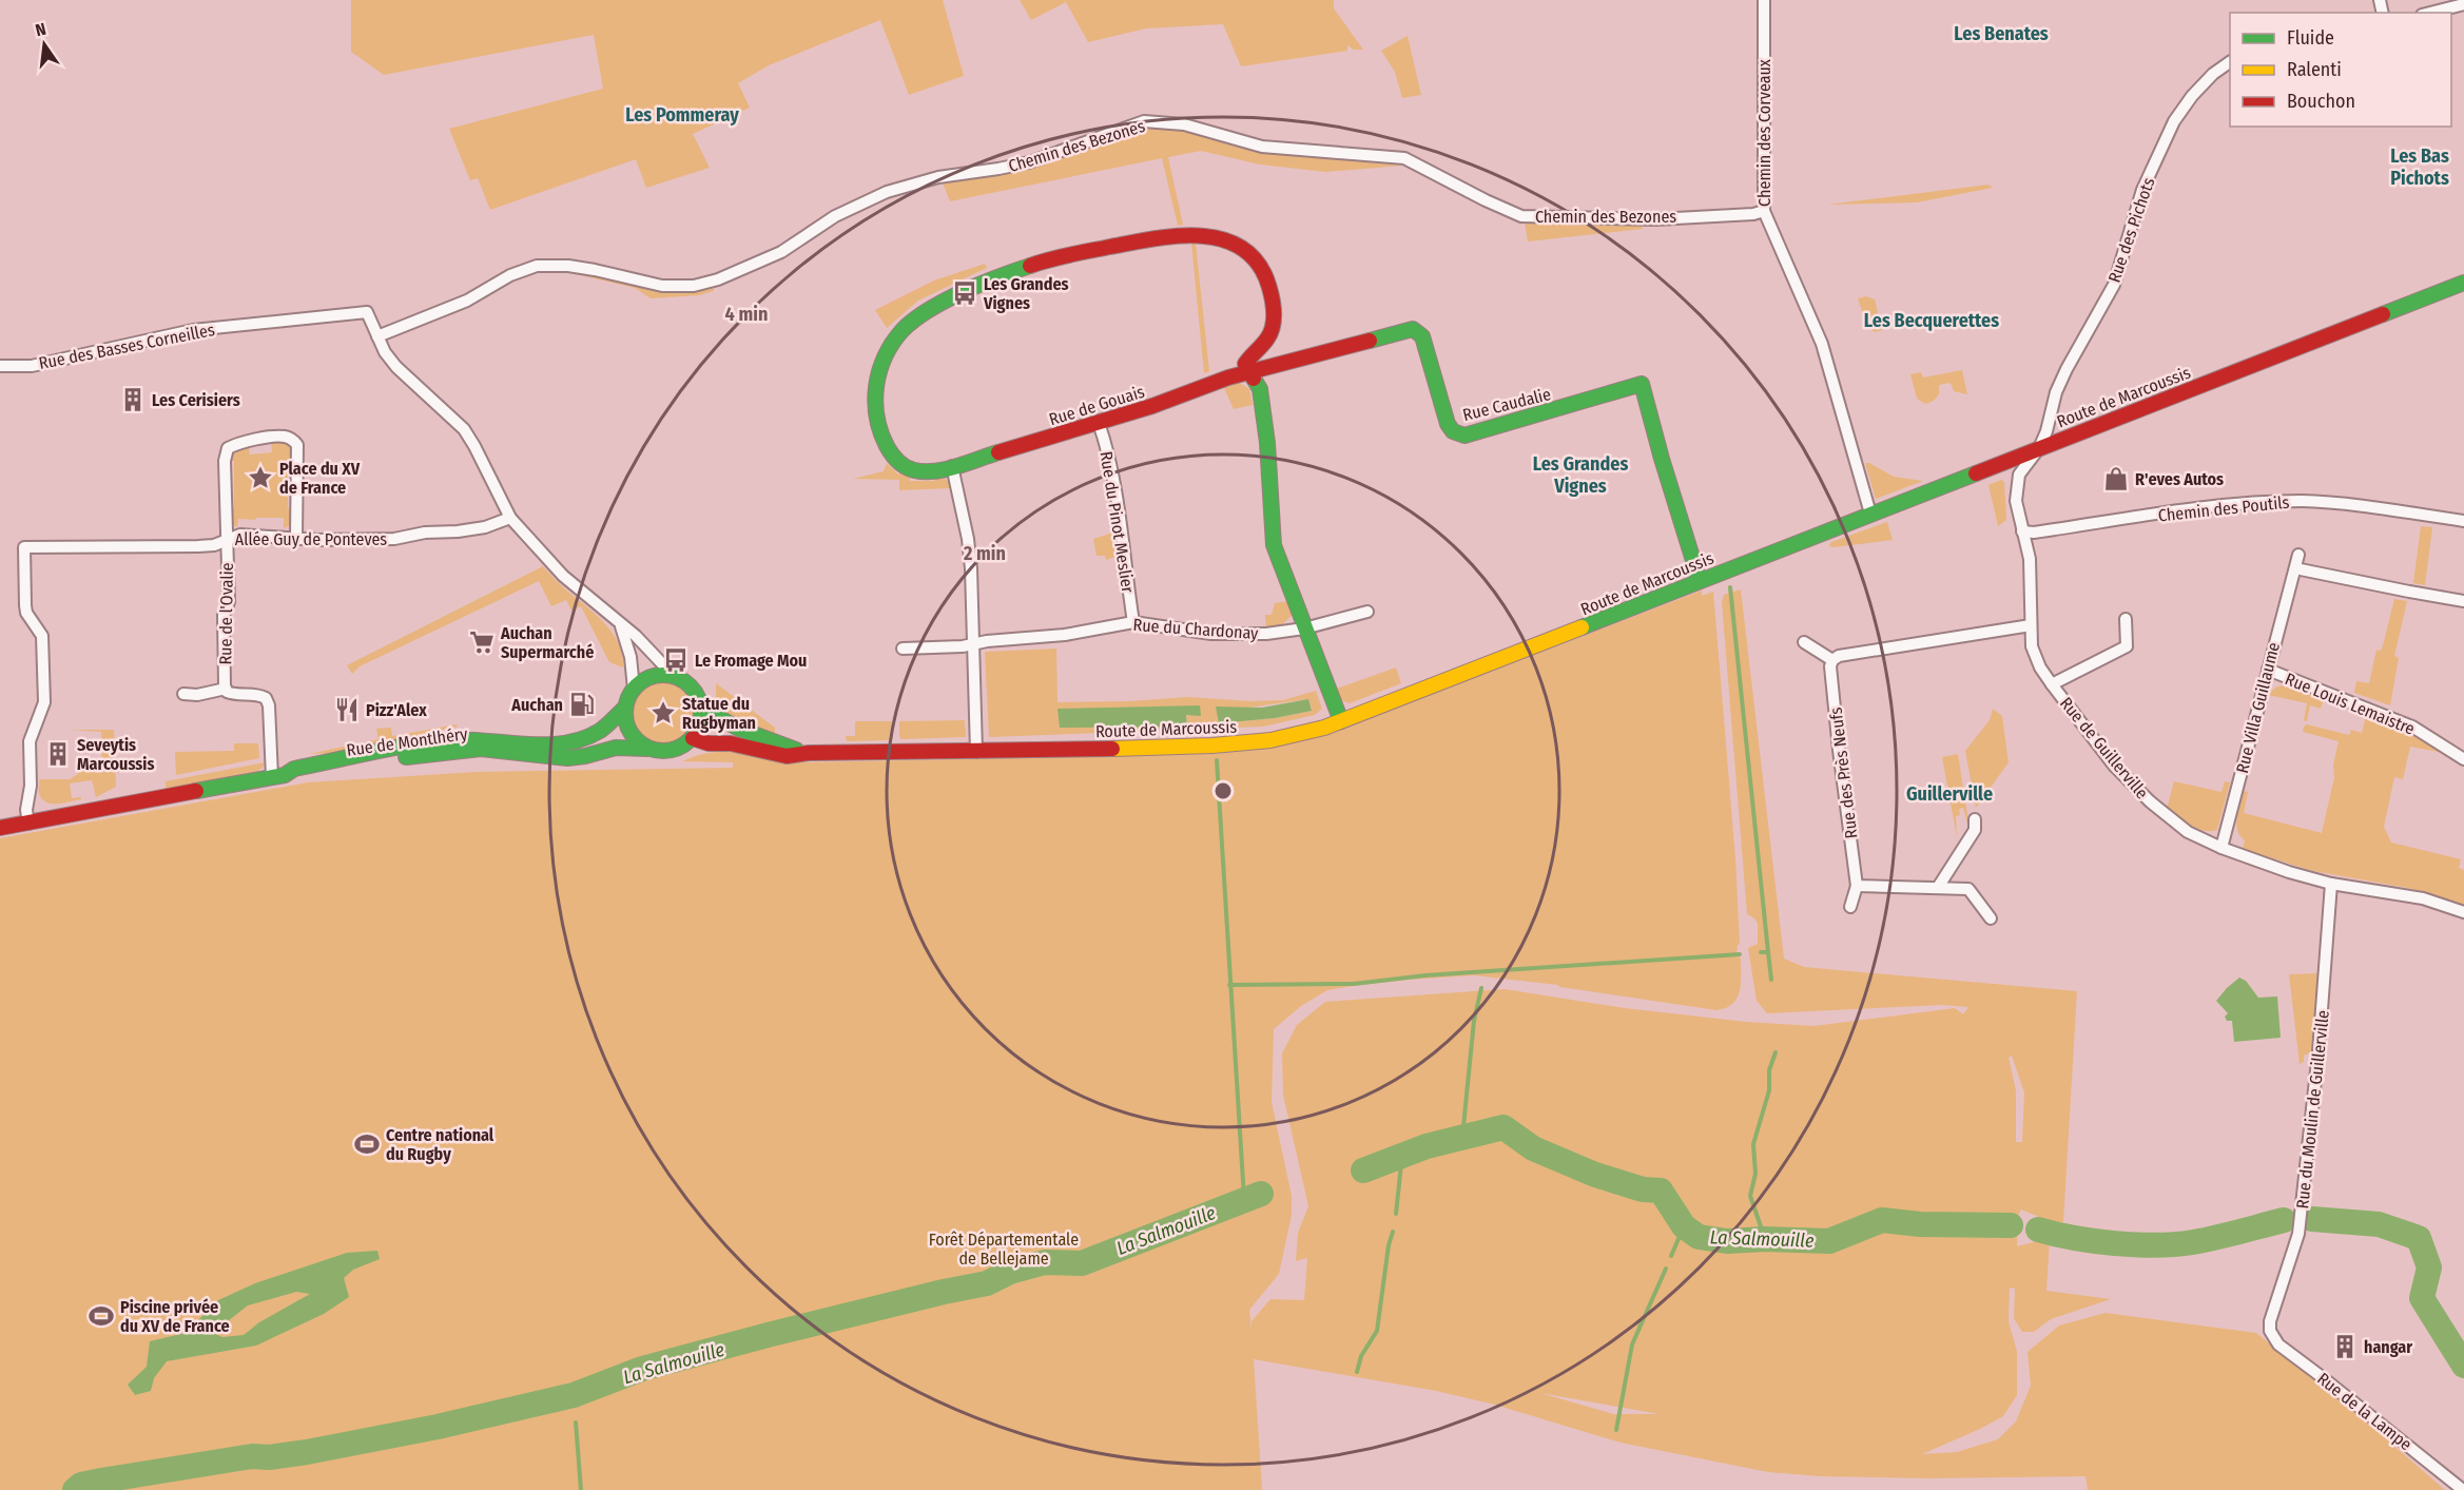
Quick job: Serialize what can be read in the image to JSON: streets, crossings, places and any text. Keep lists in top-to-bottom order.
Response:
{
  "streets": {
    "main road": [
      "Route de Marcoussis",
      "Rue Caudalie",
      "Rue de Gouais",
      "Rue de Montlhéry"
    ],
    "street": [
      "Chemin des Corveaux",
      "Chemin des Bezones",
      "Rue des Pichots",
      "Rue des Basses Corneilles",
      "Chemin des Poutils",
      "Rue du Pinot Meslier",
      "Allée Guy de Ponteves",
      "Rue de l'Ovalie",
      "Rue du Chardonay",
      "Rue Louis Lemaistre",
      "Rue Villa Guillaume",
      "Rue de Guillerville",
      "Rue des Près Neufs",
      "Rue du Moulin de Guillerville",
      "Rue de la Lampe"
    ]
  },
  "crossings": [
    ["Chemin des Corveaux", "Chemin des Bezones"],
    ["Chemin des Corveaux", "Route de Marcoussis"],
    ["Chemin des Bezones", "Rue des Basses Corneilles"],
    ["Rue des Pichots", "Route de Marcoussis"],
    ["Rue des Pichots", "Rue de Guillerville"],
    ["Route de Marcoussis", "Rue Caudalie"],
    ["Route de Marcoussis", "Rue de Guillerville"],
    ["Rue Caudalie", "Rue de Gouais"],
    ["Rue de Gouais", "Rue du Pinot Meslier"],
    ["Chemin des Poutils", "Rue de Guillerville"],
    ["Rue du Pinot Meslier", "Rue du Chardonay"],
    ["Allée Guy de Ponteves", "Rue de l'Ovalie"],
    ["Allée Guy de Ponteves", "Rue de Montlhéry"],
    ["Rue de l'Ovalie", "Rue de Montlhéry"],
    ["Rue Louis Lemaistre", "Rue Villa Guillaume"],
    ["Rue Villa Guillaume", "Rue de Guillerville"],
    ["Rue de Guillerville", "Rue du Moulin de Guillerville"],
    ["Rue du Moulin de Guillerville", "Rue de la Lampe"]
  ],
  "districts": [
    "Les Benates",
    "Les Pommeray",
    "Les Bas Pichots",
    "Les Becquerettes",
    "Les Grandes Vignes",
    "Guillerville"
  ],
  "water": ["La Salmouille"],
  "parks": ["Forêt Départementale de Bellejame"],
  "places": {
    "bus stop": ["Les Grandes Vignes", "Le Fromage Mou"],
    "building": ["Les Cerisiers", "Seveytis Marcoussis", "hangar"],
    "place": ["Place du XV de France", "Statue du Rugbyman"],
    "shop": ["R'eves Autos"],
    "supermarket": ["Auchan Supermarché"],
    "fuel station": ["Auchan"],
    "restaurant": ["Pizz'Alex"],
    "sports": ["Centre national du Rugby", "Piscine privée du XV de France"]
  },
  "legend": ["Fluide", "Ralenti", "Bouchon"],
  "north": "top",
  "rings": ["4 min", "2 min"]
}
